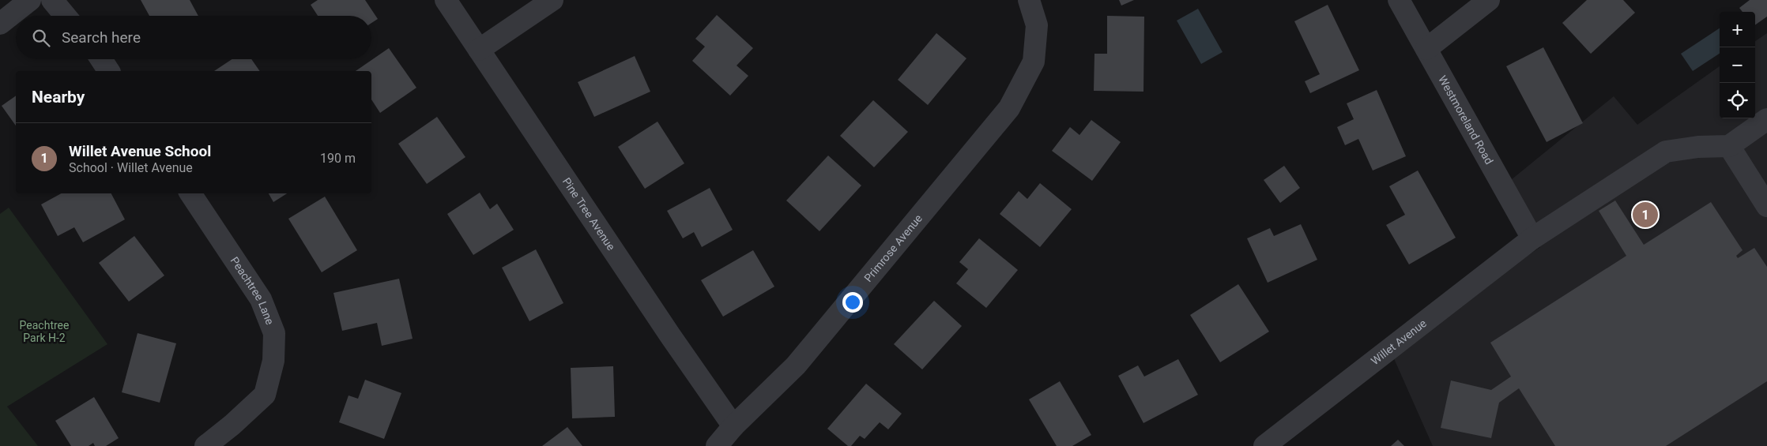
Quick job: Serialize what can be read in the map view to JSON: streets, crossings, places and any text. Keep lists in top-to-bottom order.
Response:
{
  "streets": {
    "street": [
      "Westmoreland Road",
      "Pine Tree Avenue",
      "Primrose Avenue",
      "Peachtree Lane",
      "Willet Avenue"
    ]
  },
  "crossings": [
    ["Westmoreland Road", "Willet Avenue"],
    ["Pine Tree Avenue", "Primrose Avenue"]
  ],
  "parks": ["Peachtree Park H-2"],
  "page": {
    "map_buttons": ["+", "−"],
    "search": "Search here",
    "heading": "Nearby",
    "list": [
      {
        "mark": "1",
        "name": "Willet Avenue School",
        "note": "School · Willet Avenue",
        "value": "190 m"
      }
    ],
    "pins": "1"
  }
}
